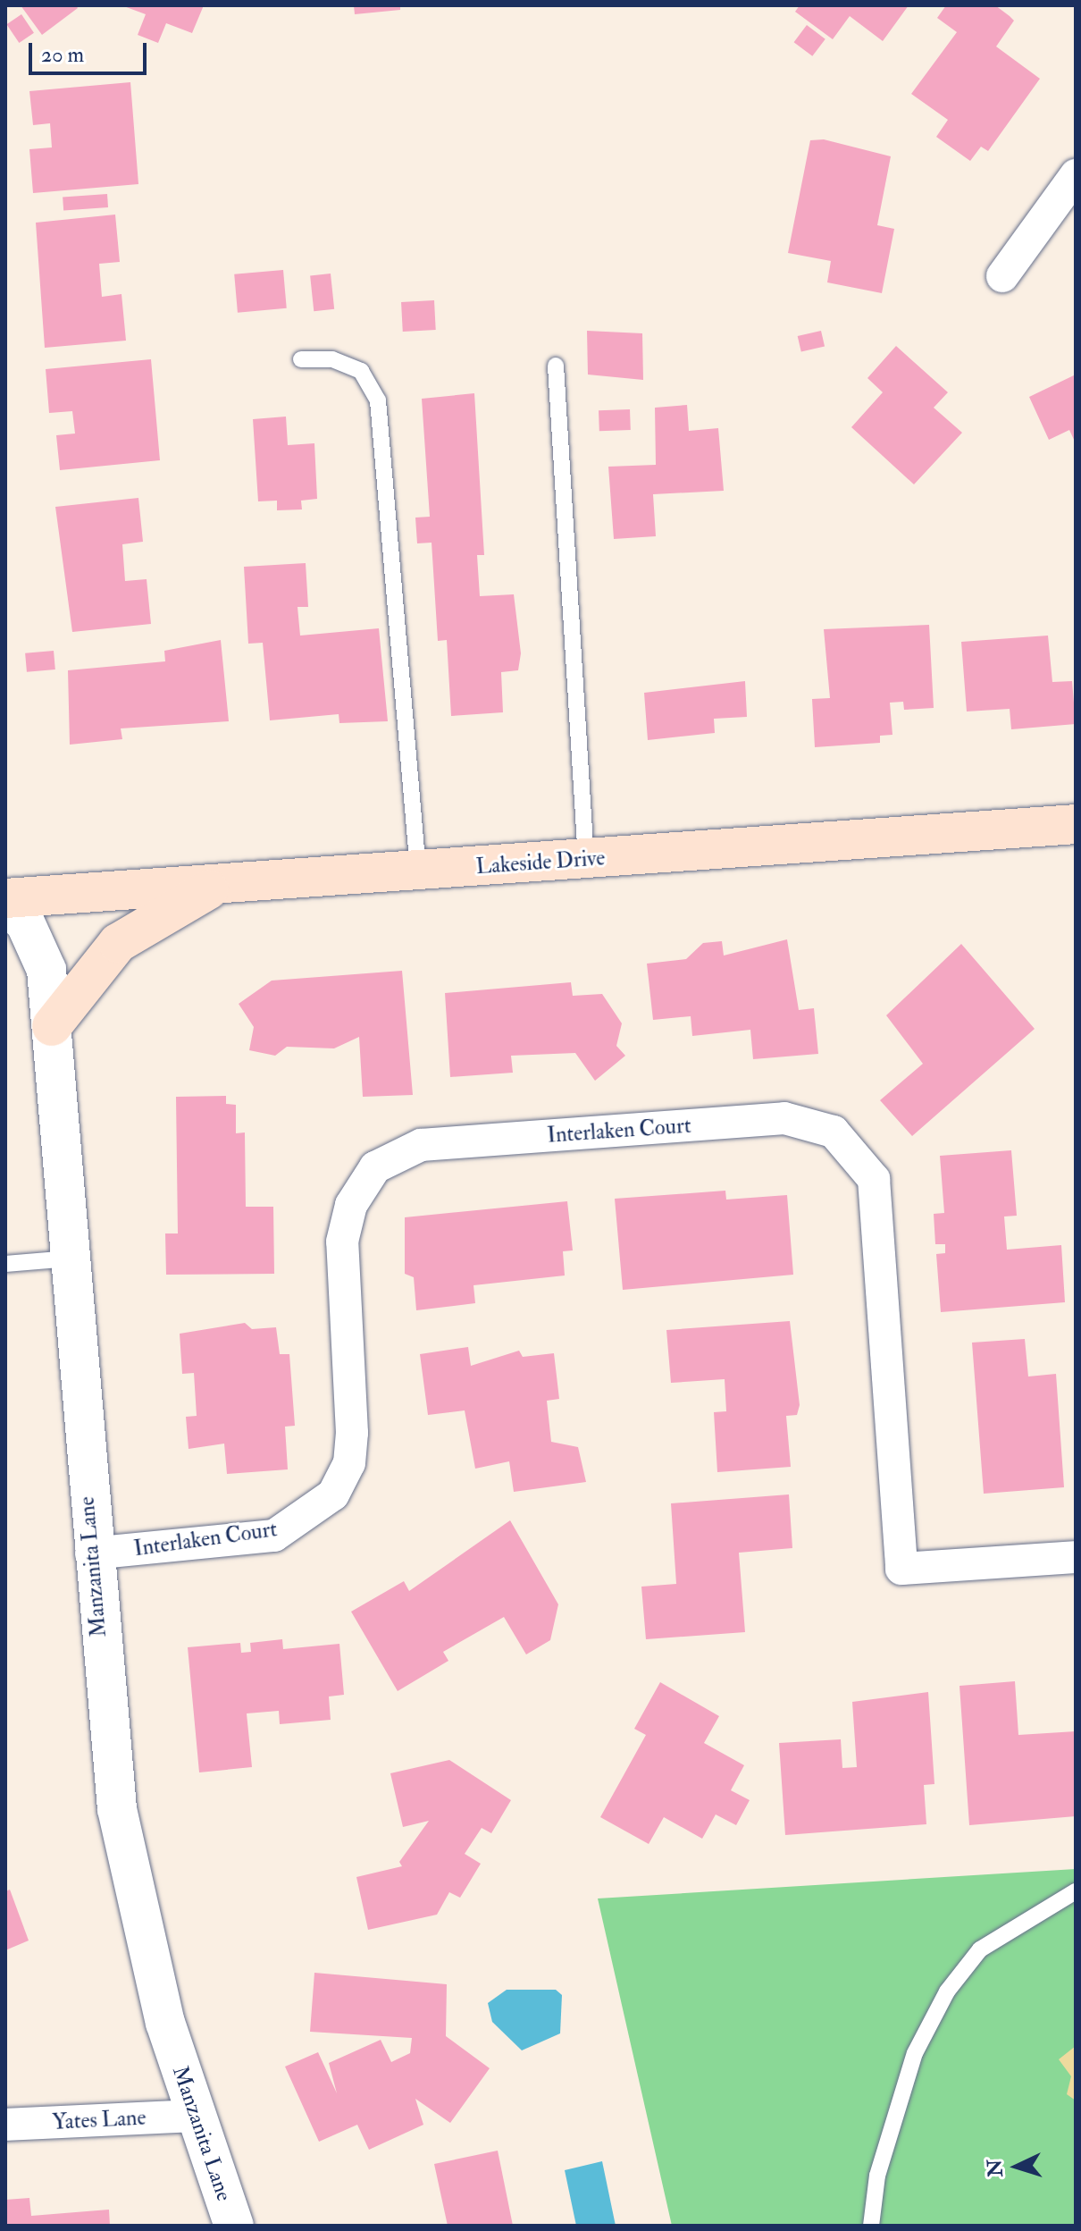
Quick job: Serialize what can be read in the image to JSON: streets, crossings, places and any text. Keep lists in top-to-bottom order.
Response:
{
  "streets": {
    "main road": ["Lakeside Drive"],
    "street": ["Interlaken Court", "Manzanita Lane", "Yates Lane"]
  },
  "crossings": [
    ["Interlaken Court", "Manzanita Lane"],
    ["Manzanita Lane", "Yates Lane"]
  ],
  "scale_bar": "20 m",
  "north": "left"
}
